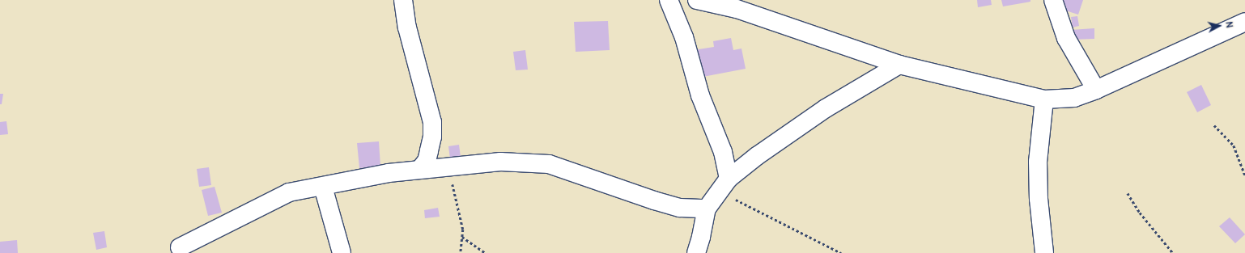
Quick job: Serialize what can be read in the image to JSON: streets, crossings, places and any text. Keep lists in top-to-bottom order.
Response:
{
  "north": "right"
}
